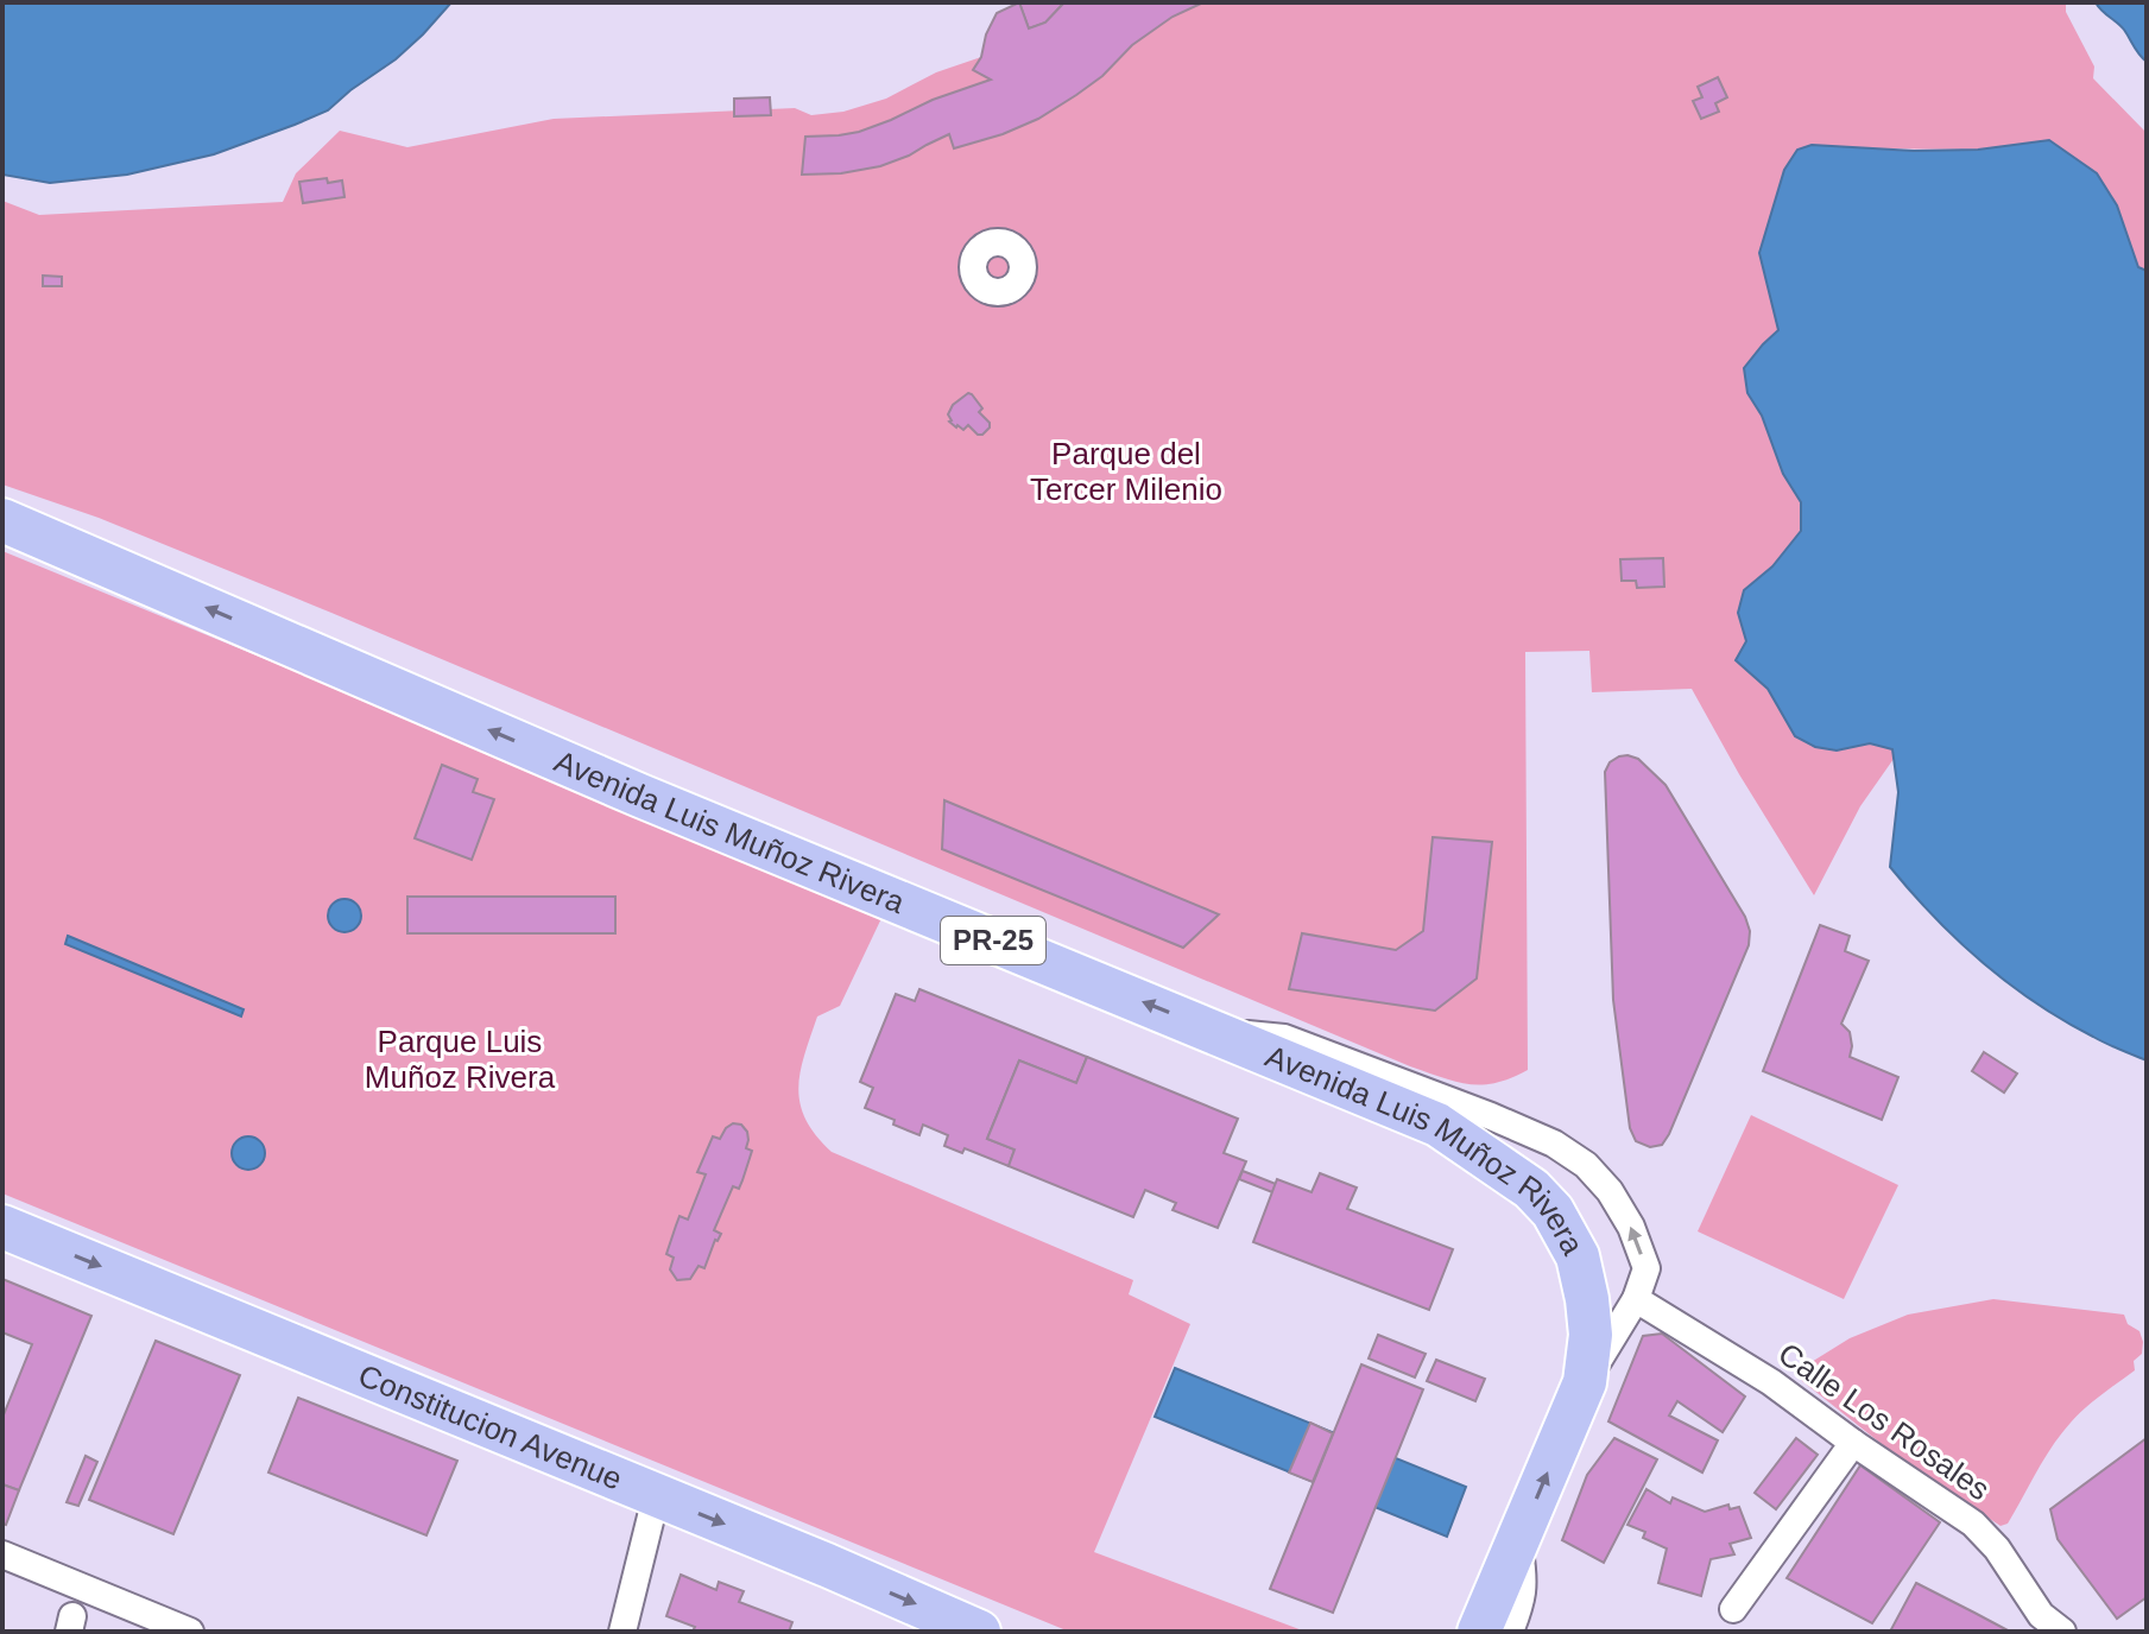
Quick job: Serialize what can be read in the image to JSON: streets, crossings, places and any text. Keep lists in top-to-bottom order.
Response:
{
  "streets": {
    "main road": ["Avenida Luis Muñoz Rivera", "PR-25", "Constitucion Avenue"],
    "street": ["Calle Los Rosales"]
  },
  "one_way": ["Avenida Luis Muñoz Rivera", "Constitucion Avenue"],
  "parks": ["Parque del Tercer Milenio", "Parque Luis Muñoz Rivera"]
}
